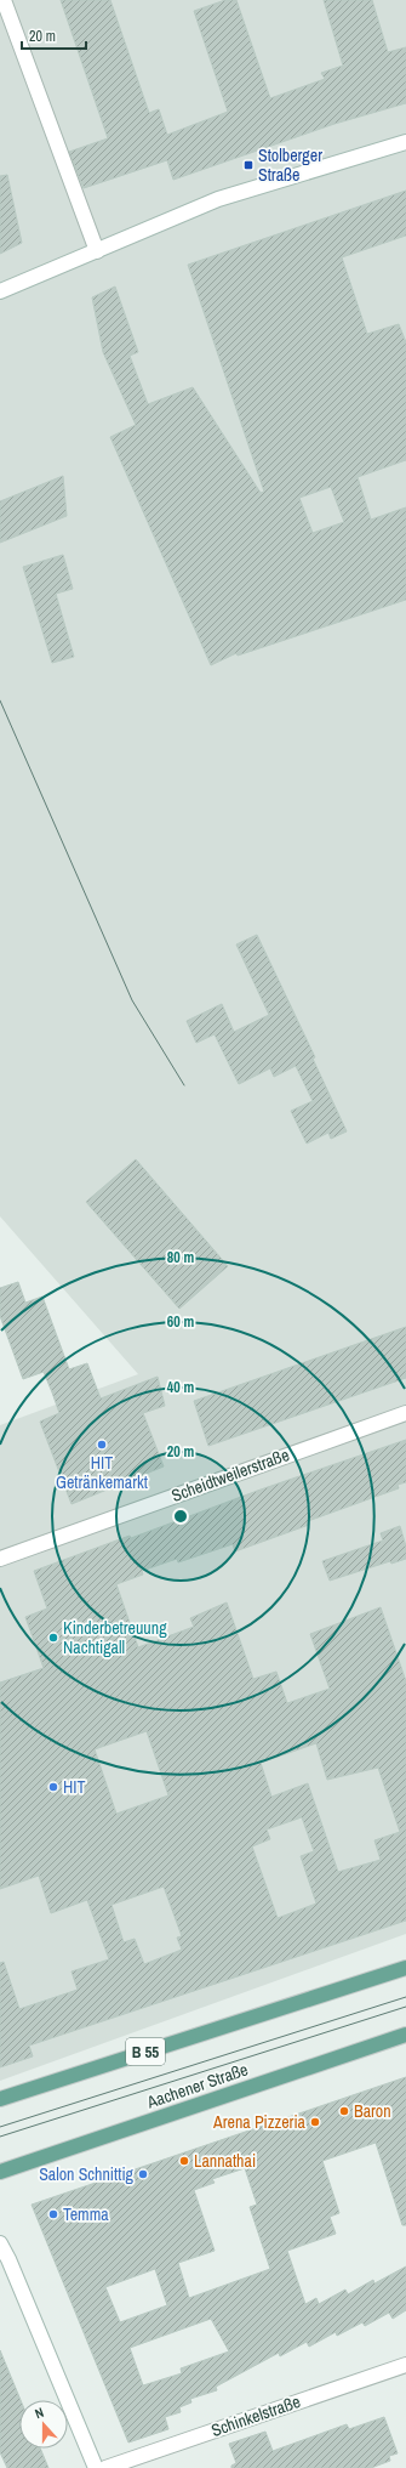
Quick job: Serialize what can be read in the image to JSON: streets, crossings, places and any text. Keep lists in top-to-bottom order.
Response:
{
  "streets": {
    "main road": ["B 55", "Aachener Straße"],
    "street": ["Scheidtweilerstraße", "Schinkelstraße"]
  },
  "places": {
    "transit": ["Stolberger Straße"],
    "other": [
      "HIT Getränkemarkt",
      "Kinderbetreuung Nachtigall",
      "HIT",
      "Baron",
      "Arena Pizzeria",
      "Lannathai",
      "Salon Schnittig",
      "Temma"
    ]
  },
  "scale_bar": "20 m",
  "north": "top",
  "rings": [
    "80 m",
    "60 m",
    "40 m",
    "20 m"
  ]
}
